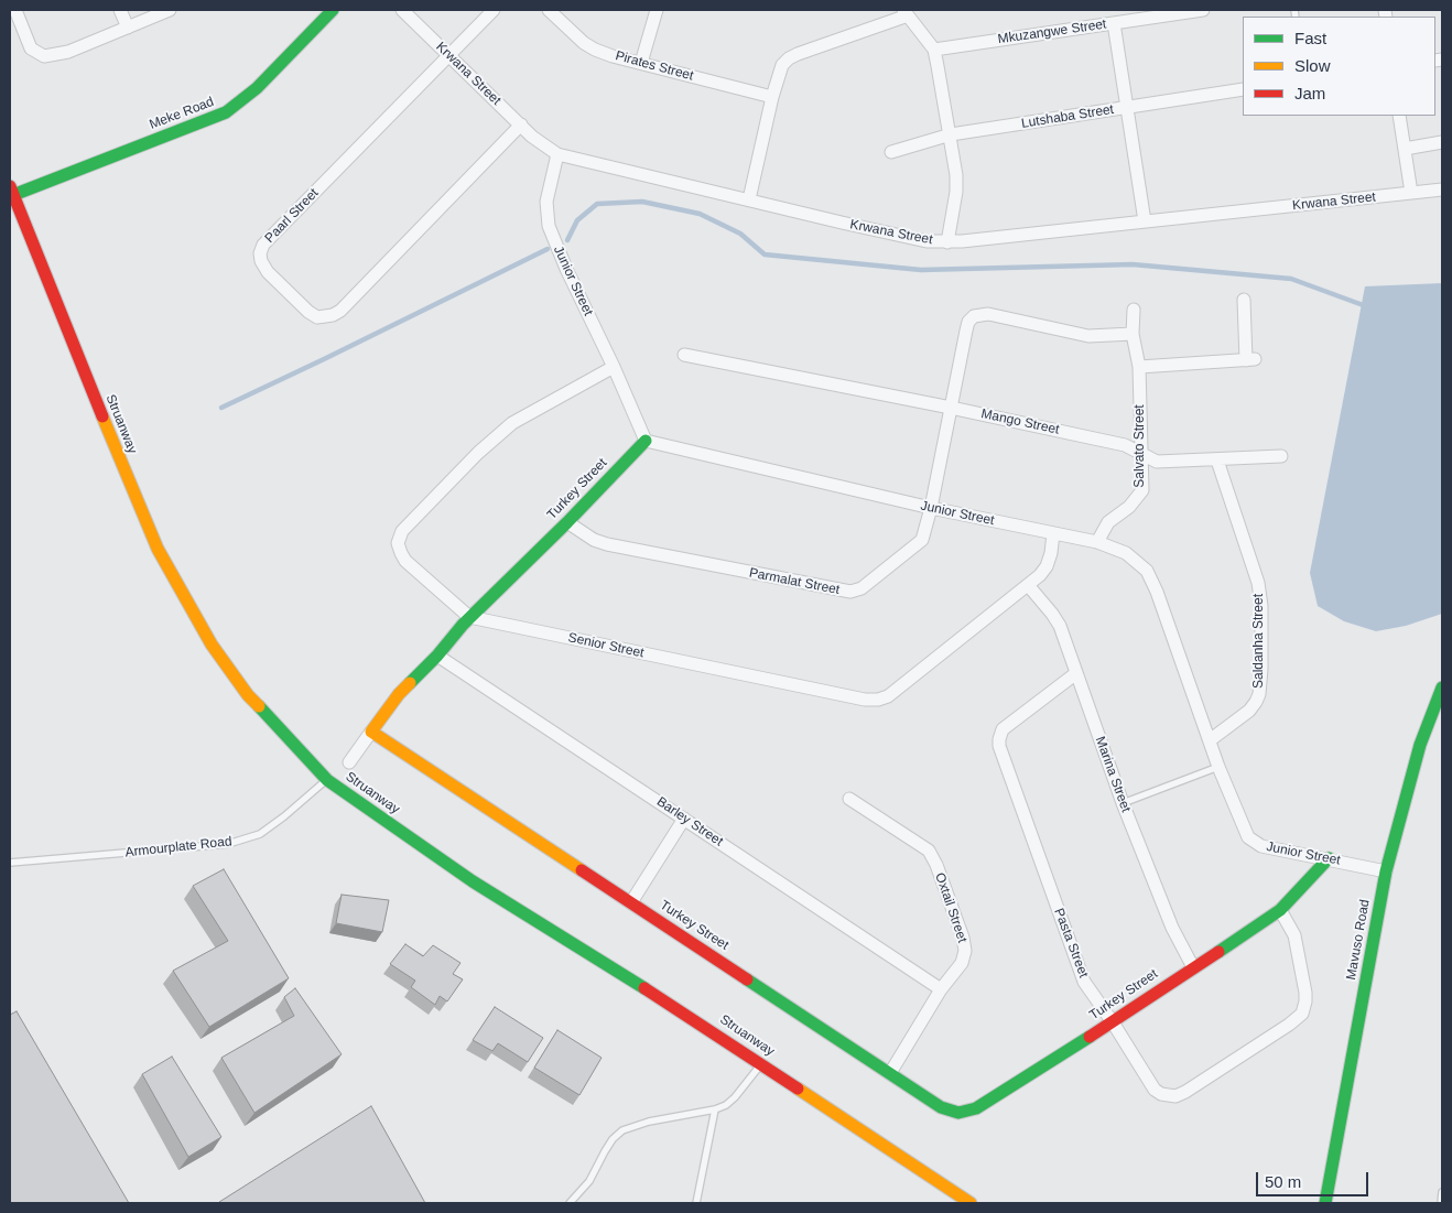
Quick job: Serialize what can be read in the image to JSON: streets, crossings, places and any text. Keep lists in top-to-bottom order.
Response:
{
  "streets": {
    "street": [
      "Mkuzangwe Street",
      "Pirates Street",
      "Krwana Street",
      "Meke Road",
      "Lutshaba Street",
      "Paarl Street",
      "Junior Street",
      "Mango Street",
      "Struanway",
      "Salvato Street",
      "Turkey Street",
      "Parmalat Street",
      "Saldanha Street",
      "Senior Street",
      "Marina Street",
      "Barley Street",
      "Oxtail Street",
      "Mavuso Road",
      "Pasta Street"
    ],
    "lane": ["Armourplate Road"]
  },
  "crossings": [
    ["Krwana Street", "Paarl Street"],
    ["Krwana Street", "Junior Street"],
    ["Meke Road", "Struanway"],
    ["Junior Street", "Salvato Street"],
    ["Junior Street", "Turkey Street"],
    ["Junior Street", "Parmalat Street"],
    ["Junior Street", "Saldanha Street"],
    ["Junior Street", "Senior Street"],
    ["Junior Street", "Mavuso Road"],
    ["Mango Street", "Salvato Street"],
    ["Mango Street", "Parmalat Street"],
    ["Mango Street", "Saldanha Street"],
    ["Struanway", "Armourplate Road"],
    ["Salvato Street", "Parmalat Street"],
    ["Turkey Street", "Parmalat Street"],
    ["Turkey Street", "Senior Street"],
    ["Turkey Street", "Marina Street"],
    ["Turkey Street", "Barley Street"],
    ["Turkey Street", "Oxtail Street"],
    ["Turkey Street", "Pasta Street"],
    ["Senior Street", "Marina Street"],
    ["Marina Street", "Pasta Street"],
    ["Barley Street", "Oxtail Street"]
  ],
  "legend": ["Fast", "Slow", "Jam"],
  "scale_bar": "50 m"
}
